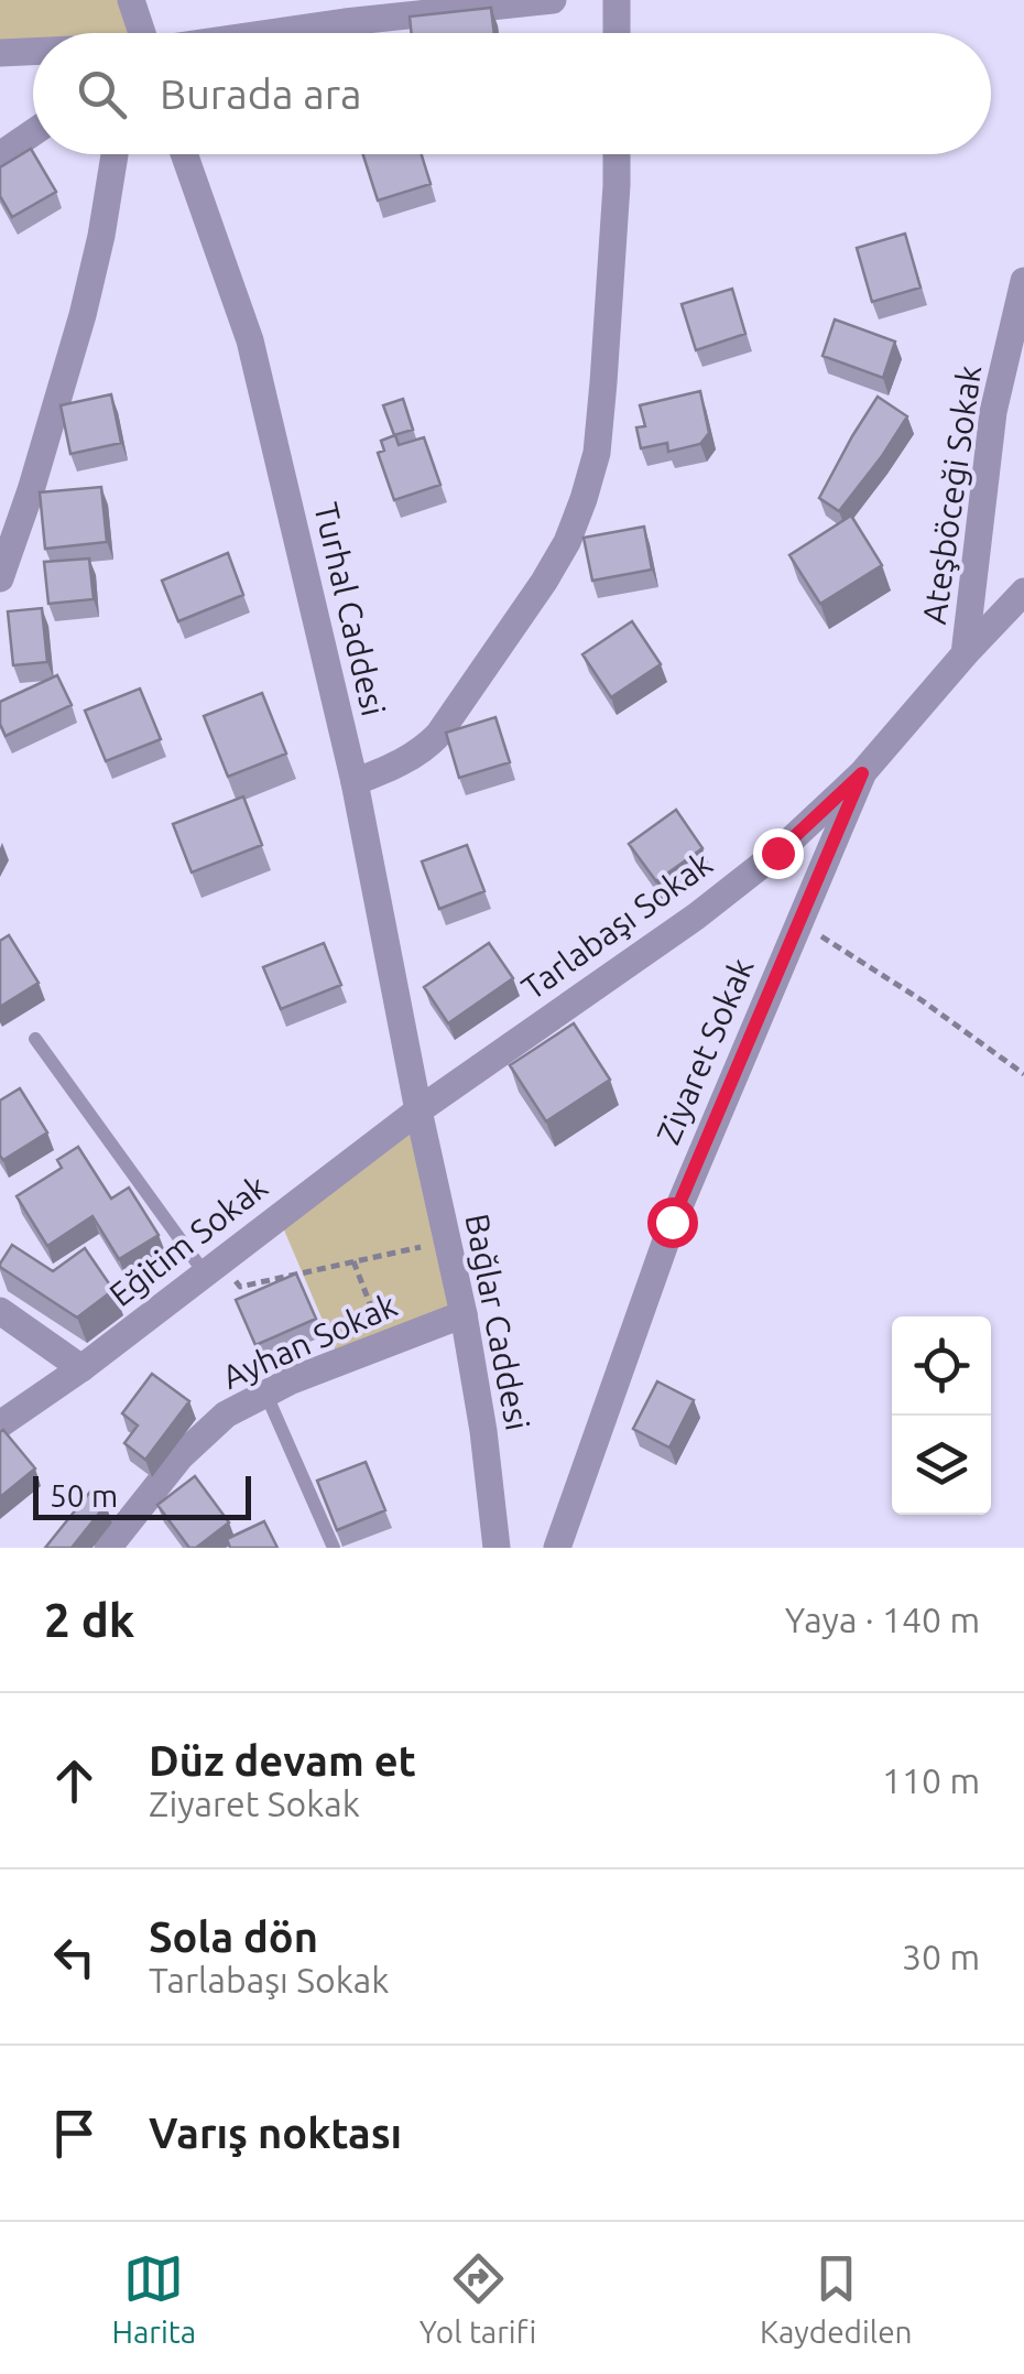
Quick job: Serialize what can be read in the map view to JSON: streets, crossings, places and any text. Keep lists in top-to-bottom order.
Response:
{
  "streets": {
    "street": [
      "Ateşböceği Sokak",
      "Turhal Caddesi",
      "Tarlabaşı Sokak",
      "Ziyaret Sokak",
      "Eğitim Sokak",
      "Bağlar Caddesi",
      "Ayhan Sokak"
    ]
  },
  "crossings": [
    ["Ateşböceği Sokak", "Tarlabaşı Sokak"],
    ["Turhal Caddesi", "Tarlabaşı Sokak"],
    ["Turhal Caddesi", "Eğitim Sokak"],
    ["Turhal Caddesi", "Bağlar Caddesi"],
    ["Tarlabaşı Sokak", "Ziyaret Sokak"],
    ["Tarlabaşı Sokak", "Eğitim Sokak"],
    ["Tarlabaşı Sokak", "Bağlar Caddesi"],
    ["Eğitim Sokak", "Bağlar Caddesi"],
    ["Bağlar Caddesi", "Ayhan Sokak"]
  ],
  "scale_bar": "50 m",
  "page": {
    "search": "Burada ara",
    "scale": "50 m",
    "heading": ["2 dk", "Yaya · 140 m"],
    "list": [
      ["Düz devam et", "Ziyaret Sokak", "110 m"],
      ["Sola dön", "Tarlabaşı Sokak", "30 m"],
      "Varış noktası"
    ],
    "nav": ["Harita", "Yol tarifi", "Kaydedilen"]
  }
}
